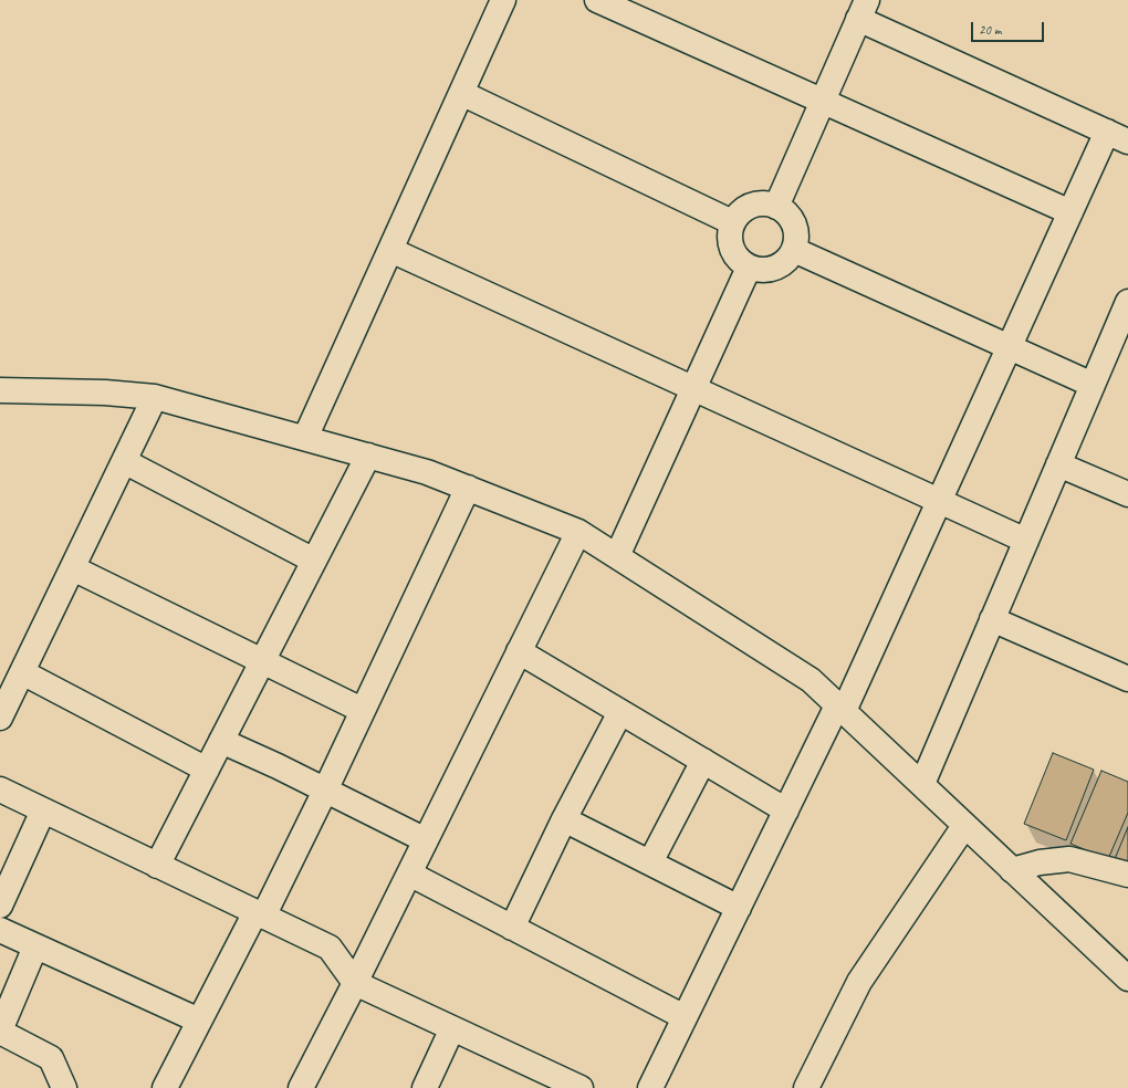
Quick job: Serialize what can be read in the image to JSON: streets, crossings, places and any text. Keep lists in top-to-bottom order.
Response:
{
  "scale_bar": "20 m"
}
